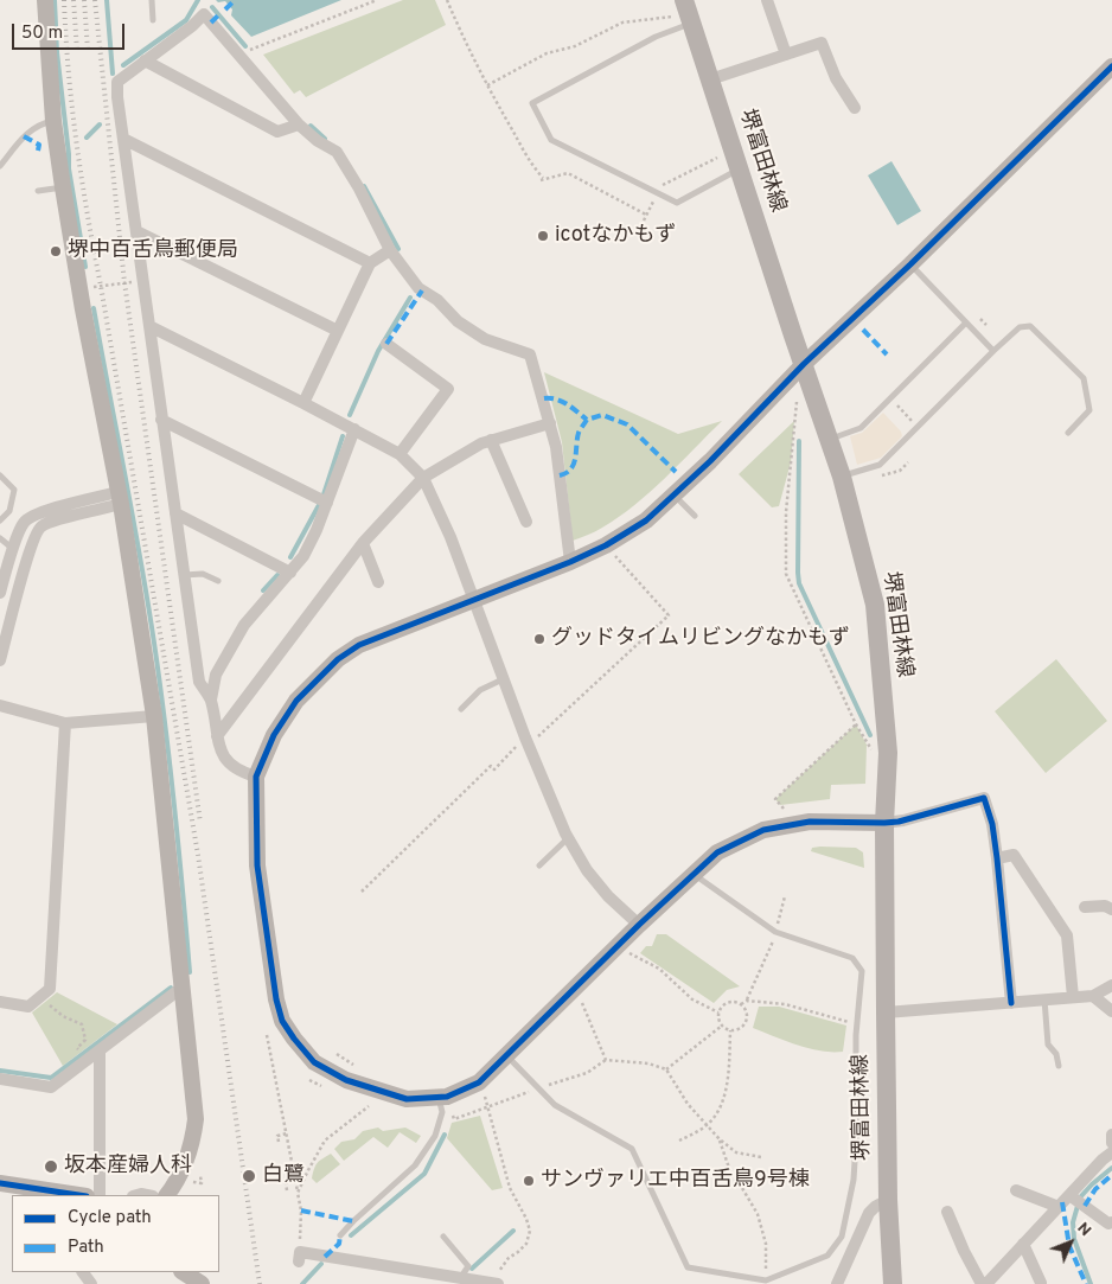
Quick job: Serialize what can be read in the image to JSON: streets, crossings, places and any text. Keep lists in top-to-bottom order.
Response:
{
  "streets": {
    "main road": ["堺富田林線"]
  },
  "places": [
    "icotなかもず",
    "堺中百舌鳥郵便局",
    "グッドタイムリビングなかもず",
    "坂本産婦人科",
    "白鷺",
    "サンヴァリエ中百舌鳥9号棟"
  ],
  "legend": ["Cycle path", "Path"],
  "scale_bar": "50 m",
  "north": "top right"
}
